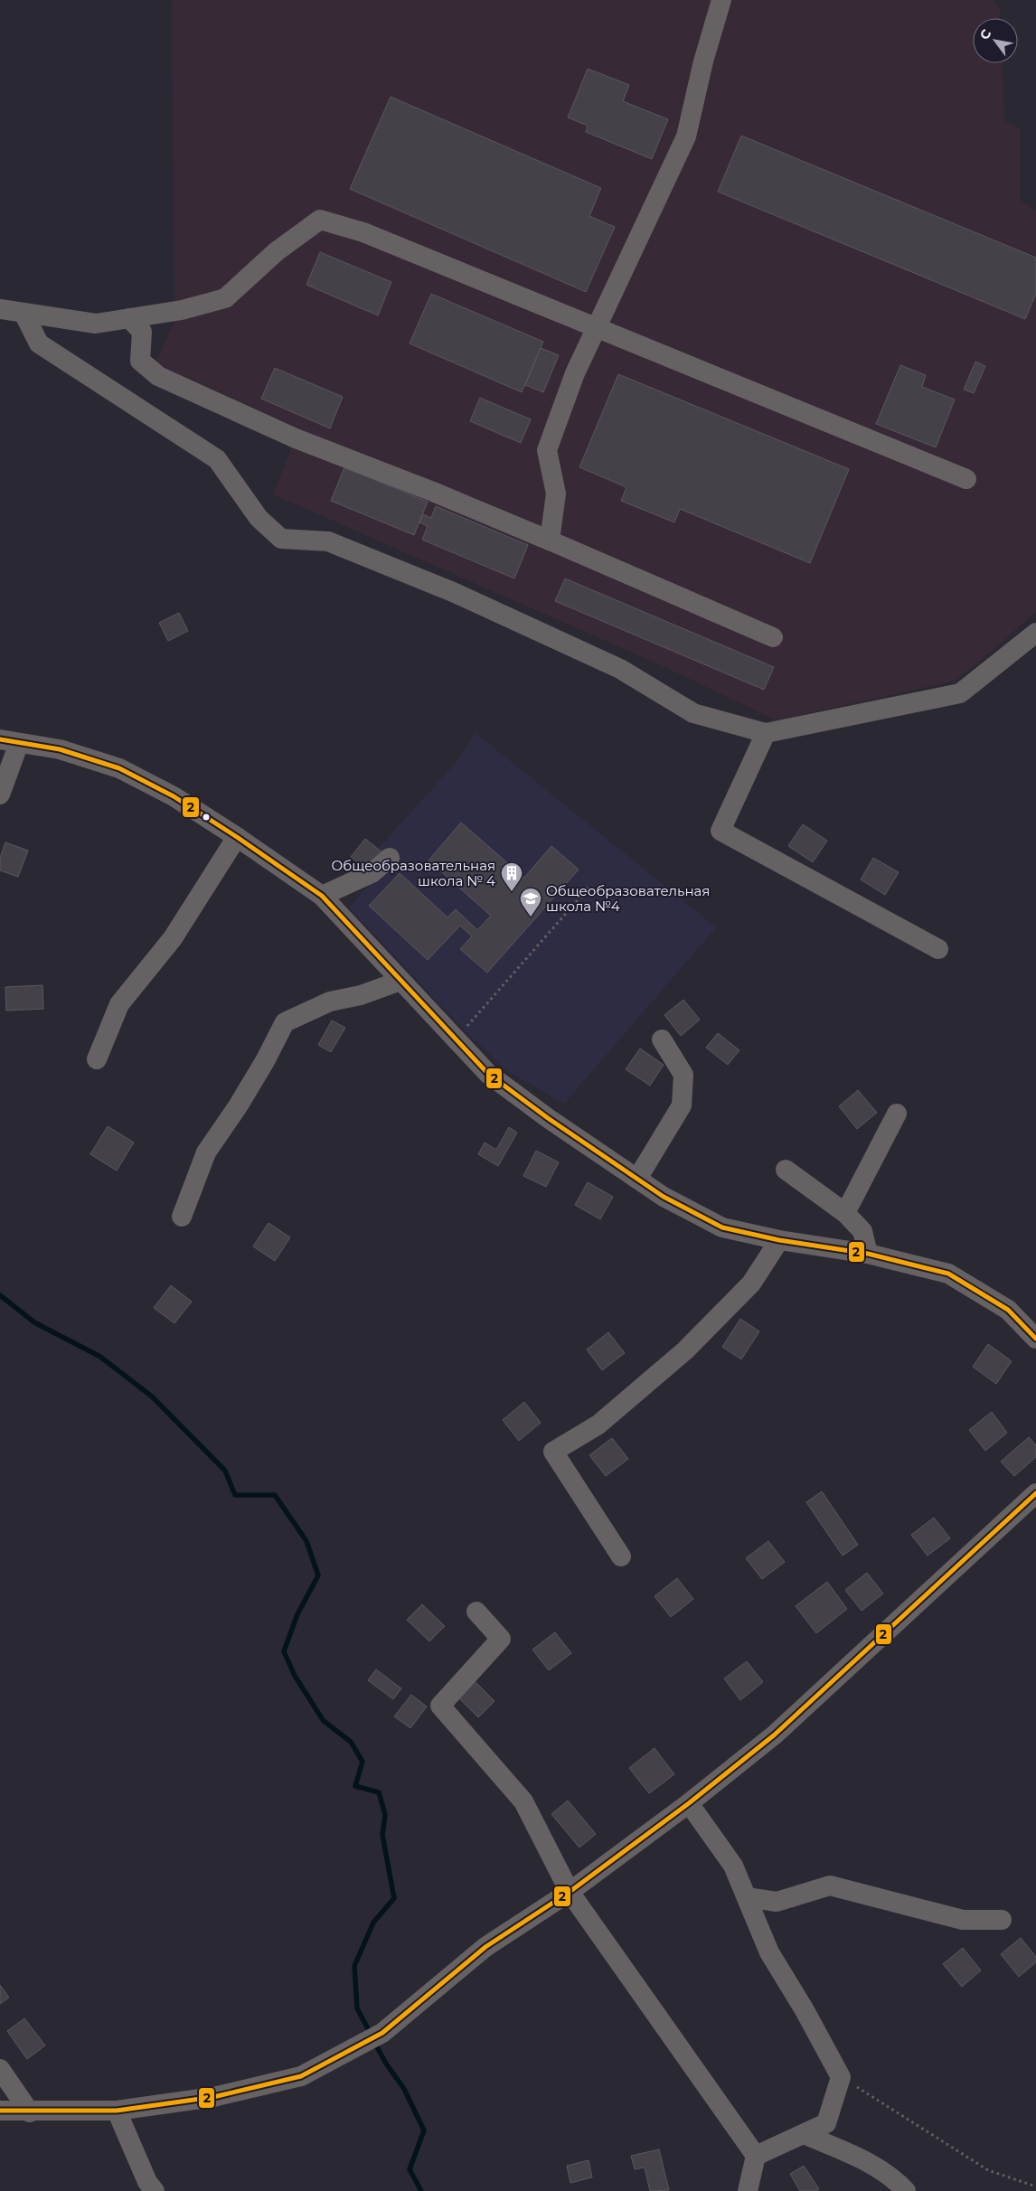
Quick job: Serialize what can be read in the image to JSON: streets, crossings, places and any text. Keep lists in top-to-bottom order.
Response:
{
  "places": {
    "building": ["Общеобразовательная школа № 4"],
    "school or university": ["Общеобразовательная школа №4"]
  },
  "lines": ["transit line 2"],
  "north": "top left"
}
